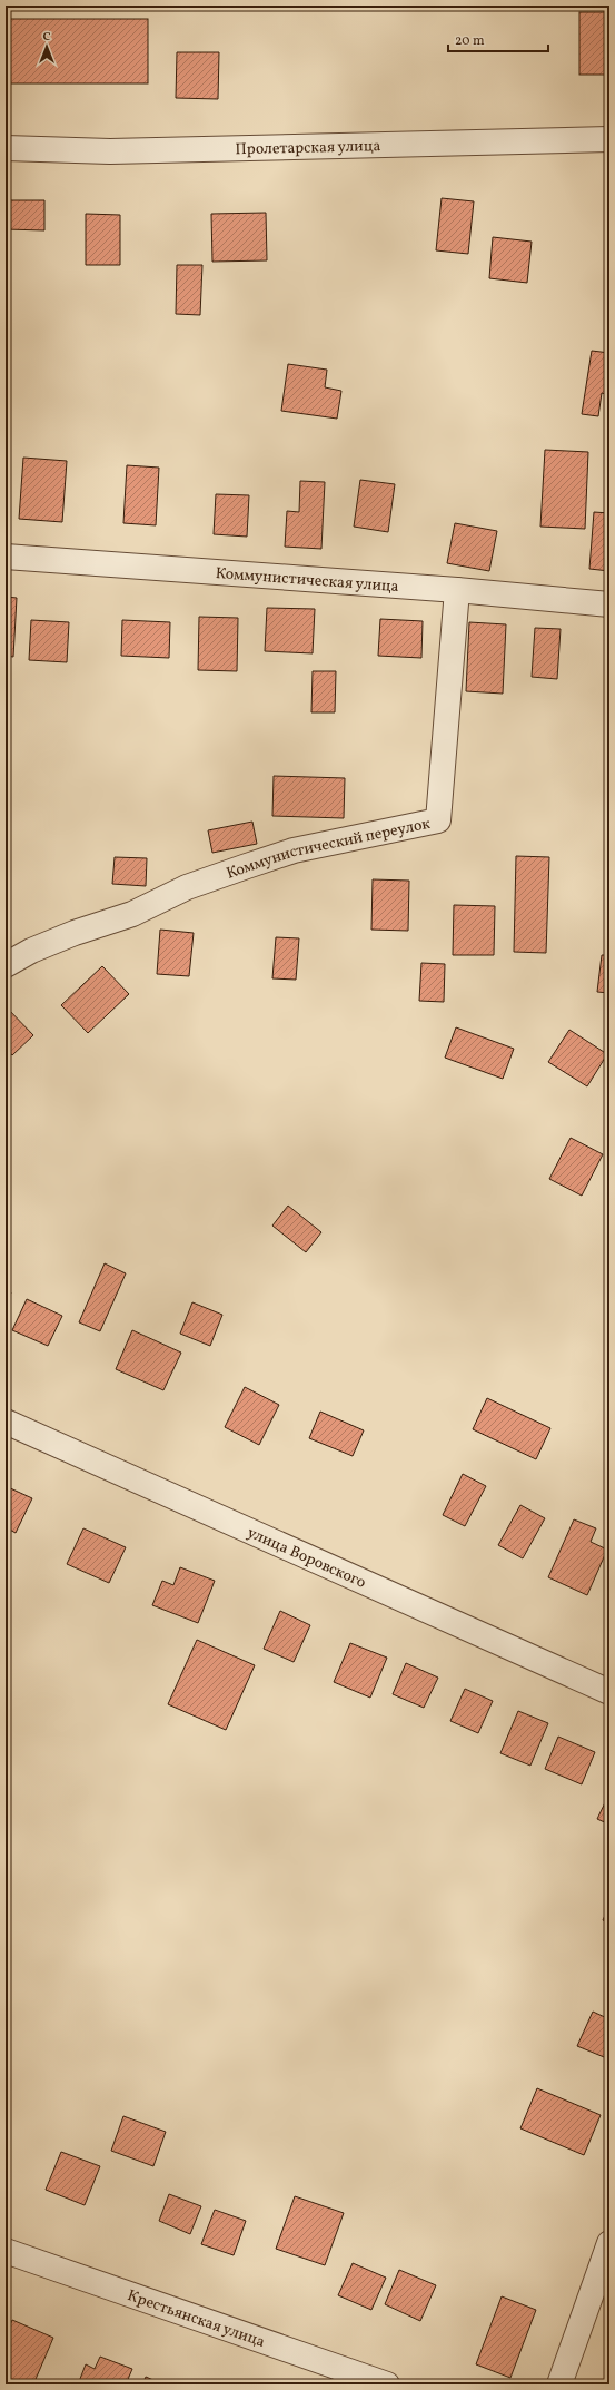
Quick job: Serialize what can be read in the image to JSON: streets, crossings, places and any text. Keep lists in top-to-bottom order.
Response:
{
  "streets": {
    "street": [
      "Пролетарская улица",
      "Коммунистическая улица",
      "Коммунистический переулок",
      "улица Воровского",
      "Крестьянская улица"
    ]
  },
  "crossings": [
    ["Коммунистическая улица", "Коммунистический переулок"]
  ],
  "scale_bar": "20 m",
  "north": "top"
}
